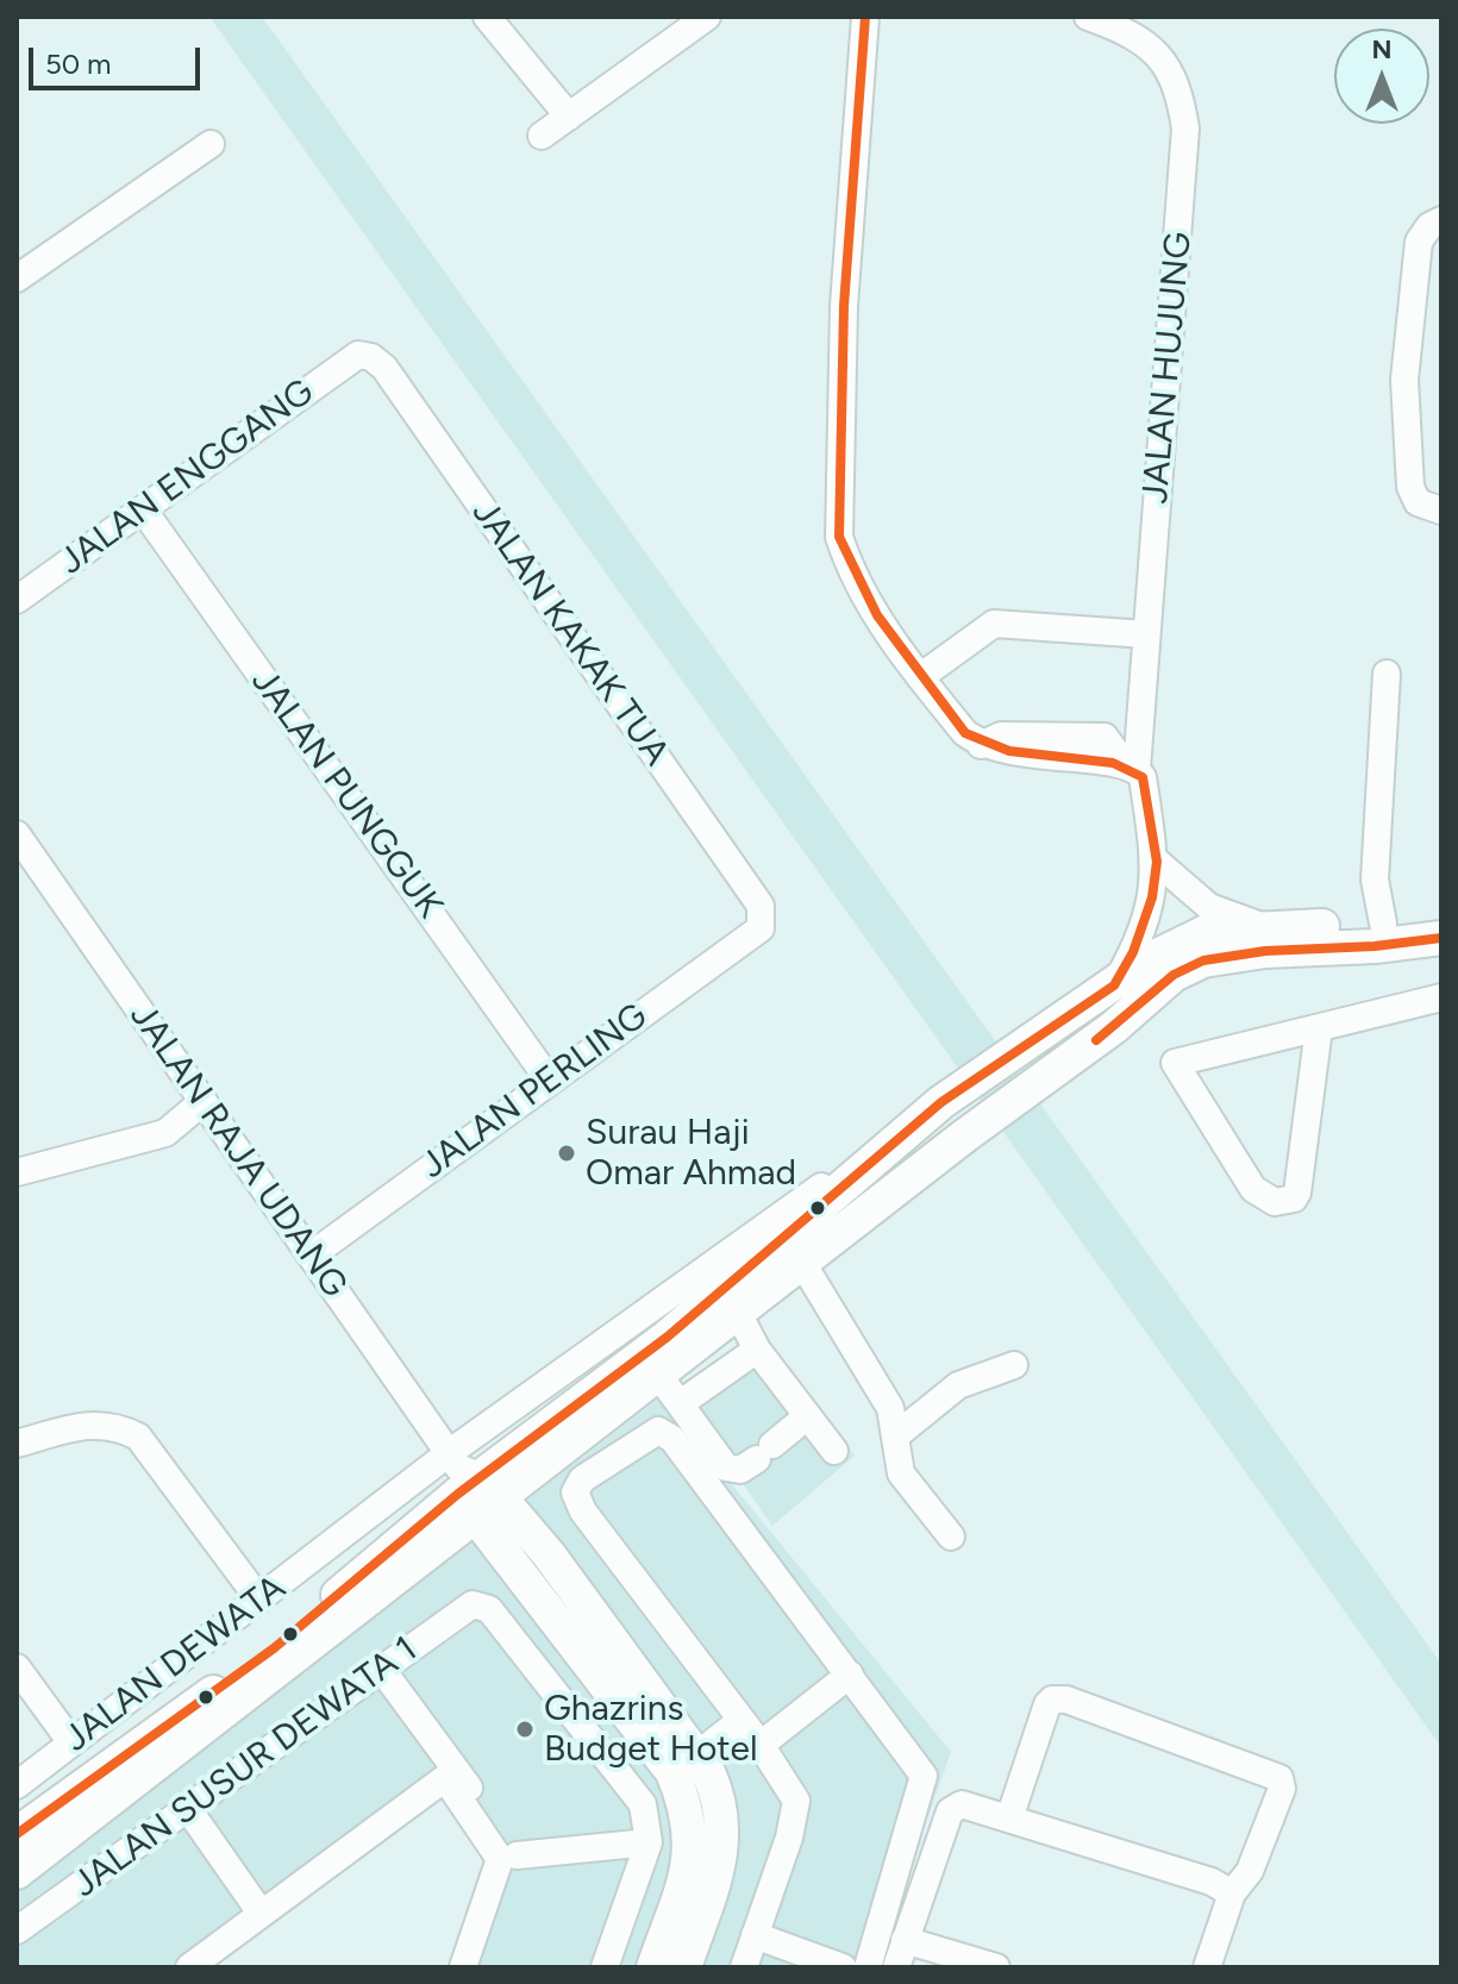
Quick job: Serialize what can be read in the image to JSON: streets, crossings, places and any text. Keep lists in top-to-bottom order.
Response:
{
  "streets": {
    "street": [
      "JALAN HUJUNG",
      "JALAN ENGGANG",
      "JALAN KAKAK TUA",
      "JALAN PUNGGUK",
      "JALAN PERLING",
      "JALAN RAJA UDANG",
      "JALAN DEWATA",
      "JALAN SUSUR DEWATA 1"
    ]
  },
  "crossings": [
    ["JALAN ENGGANG", "JALAN KAKAK TUA"],
    ["JALAN ENGGANG", "JALAN PUNGGUK"],
    ["JALAN KAKAK TUA", "JALAN PERLING"],
    ["JALAN PUNGGUK", "JALAN PERLING"],
    ["JALAN PERLING", "JALAN RAJA UDANG"],
    ["JALAN RAJA UDANG", "JALAN DEWATA"]
  ],
  "places": ["Surau Haji Omar Ahmad", "Ghazrins Budget Hotel"],
  "scale_bar": "50 m",
  "north": "top"
}
